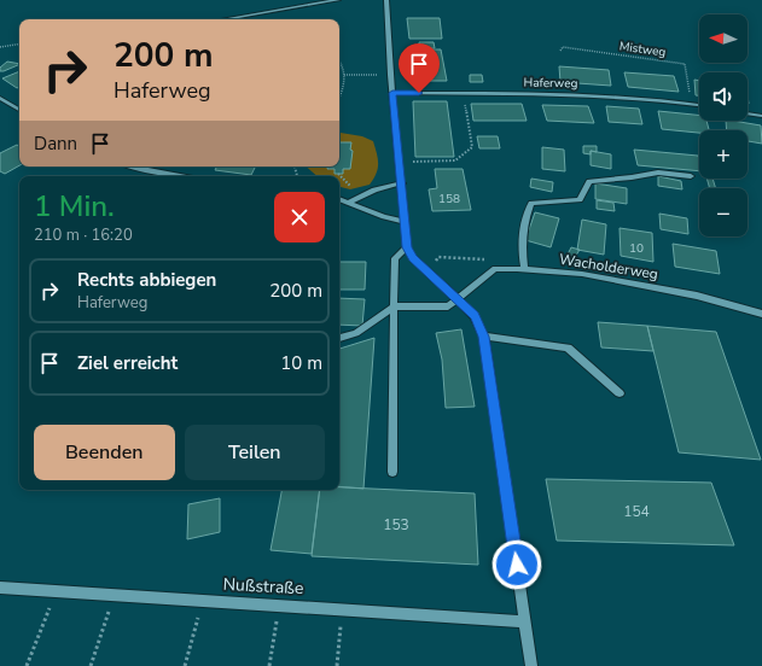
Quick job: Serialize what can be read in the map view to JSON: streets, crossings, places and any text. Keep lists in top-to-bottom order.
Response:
{
  "streets": {
    "street": ["Haferweg", "Wacholderweg", "Nußstraße"],
    "path": ["Mistweg"]
  },
  "crossings": [
    ["Mistweg", "Haferweg"]
  ],
  "house_numbers": [
    "158",
    "10",
    "154",
    "153"
  ],
  "north": "left",
  "page": {
    "map_buttons": ["+", "−"],
    "turn": ["200 m", "Haferweg"],
    "then": "Dann",
    "heading": ["1 Min.", "210 m · 16:20"],
    "list": [
      {
        "name": "Rechts abbiegen",
        "note": "Haferweg",
        "value": "200 m"
      },
      {
        "name": "Ziel erreicht",
        "value": "10 m"
      }
    ],
    "buttons": ["Beenden", "Teilen"]
  }
}
